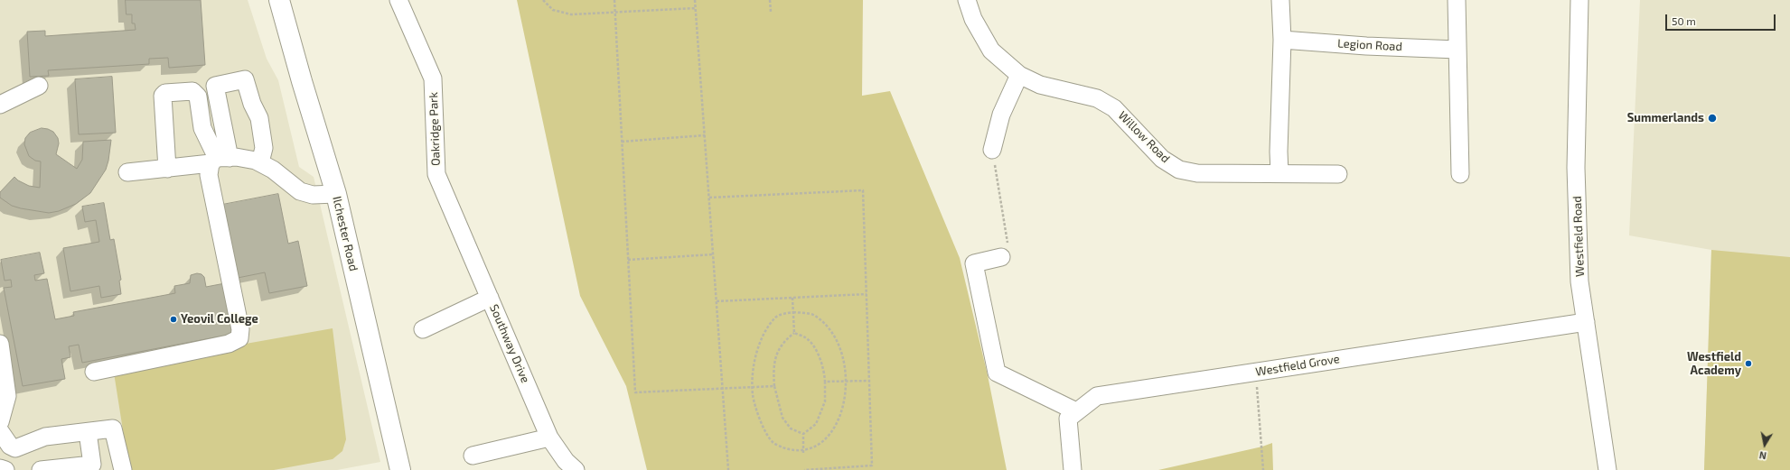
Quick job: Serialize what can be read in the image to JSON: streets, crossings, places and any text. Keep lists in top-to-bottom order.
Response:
{
  "streets": {
    "highway": ["Ilchester Road"],
    "street": [
      "Legion Road",
      "Oakridge Park",
      "Willow Road",
      "Westfield Road",
      "Southway Drive",
      "Westfield Grove"
    ]
  },
  "crossings": [
    ["Oakridge Park", "Southway Drive"],
    ["Westfield Road", "Westfield Grove"]
  ],
  "places": ["Summerlands", "Yeovil College", "Westfield Academy"],
  "scale_bar": "50 m",
  "north": "bottom"
}
